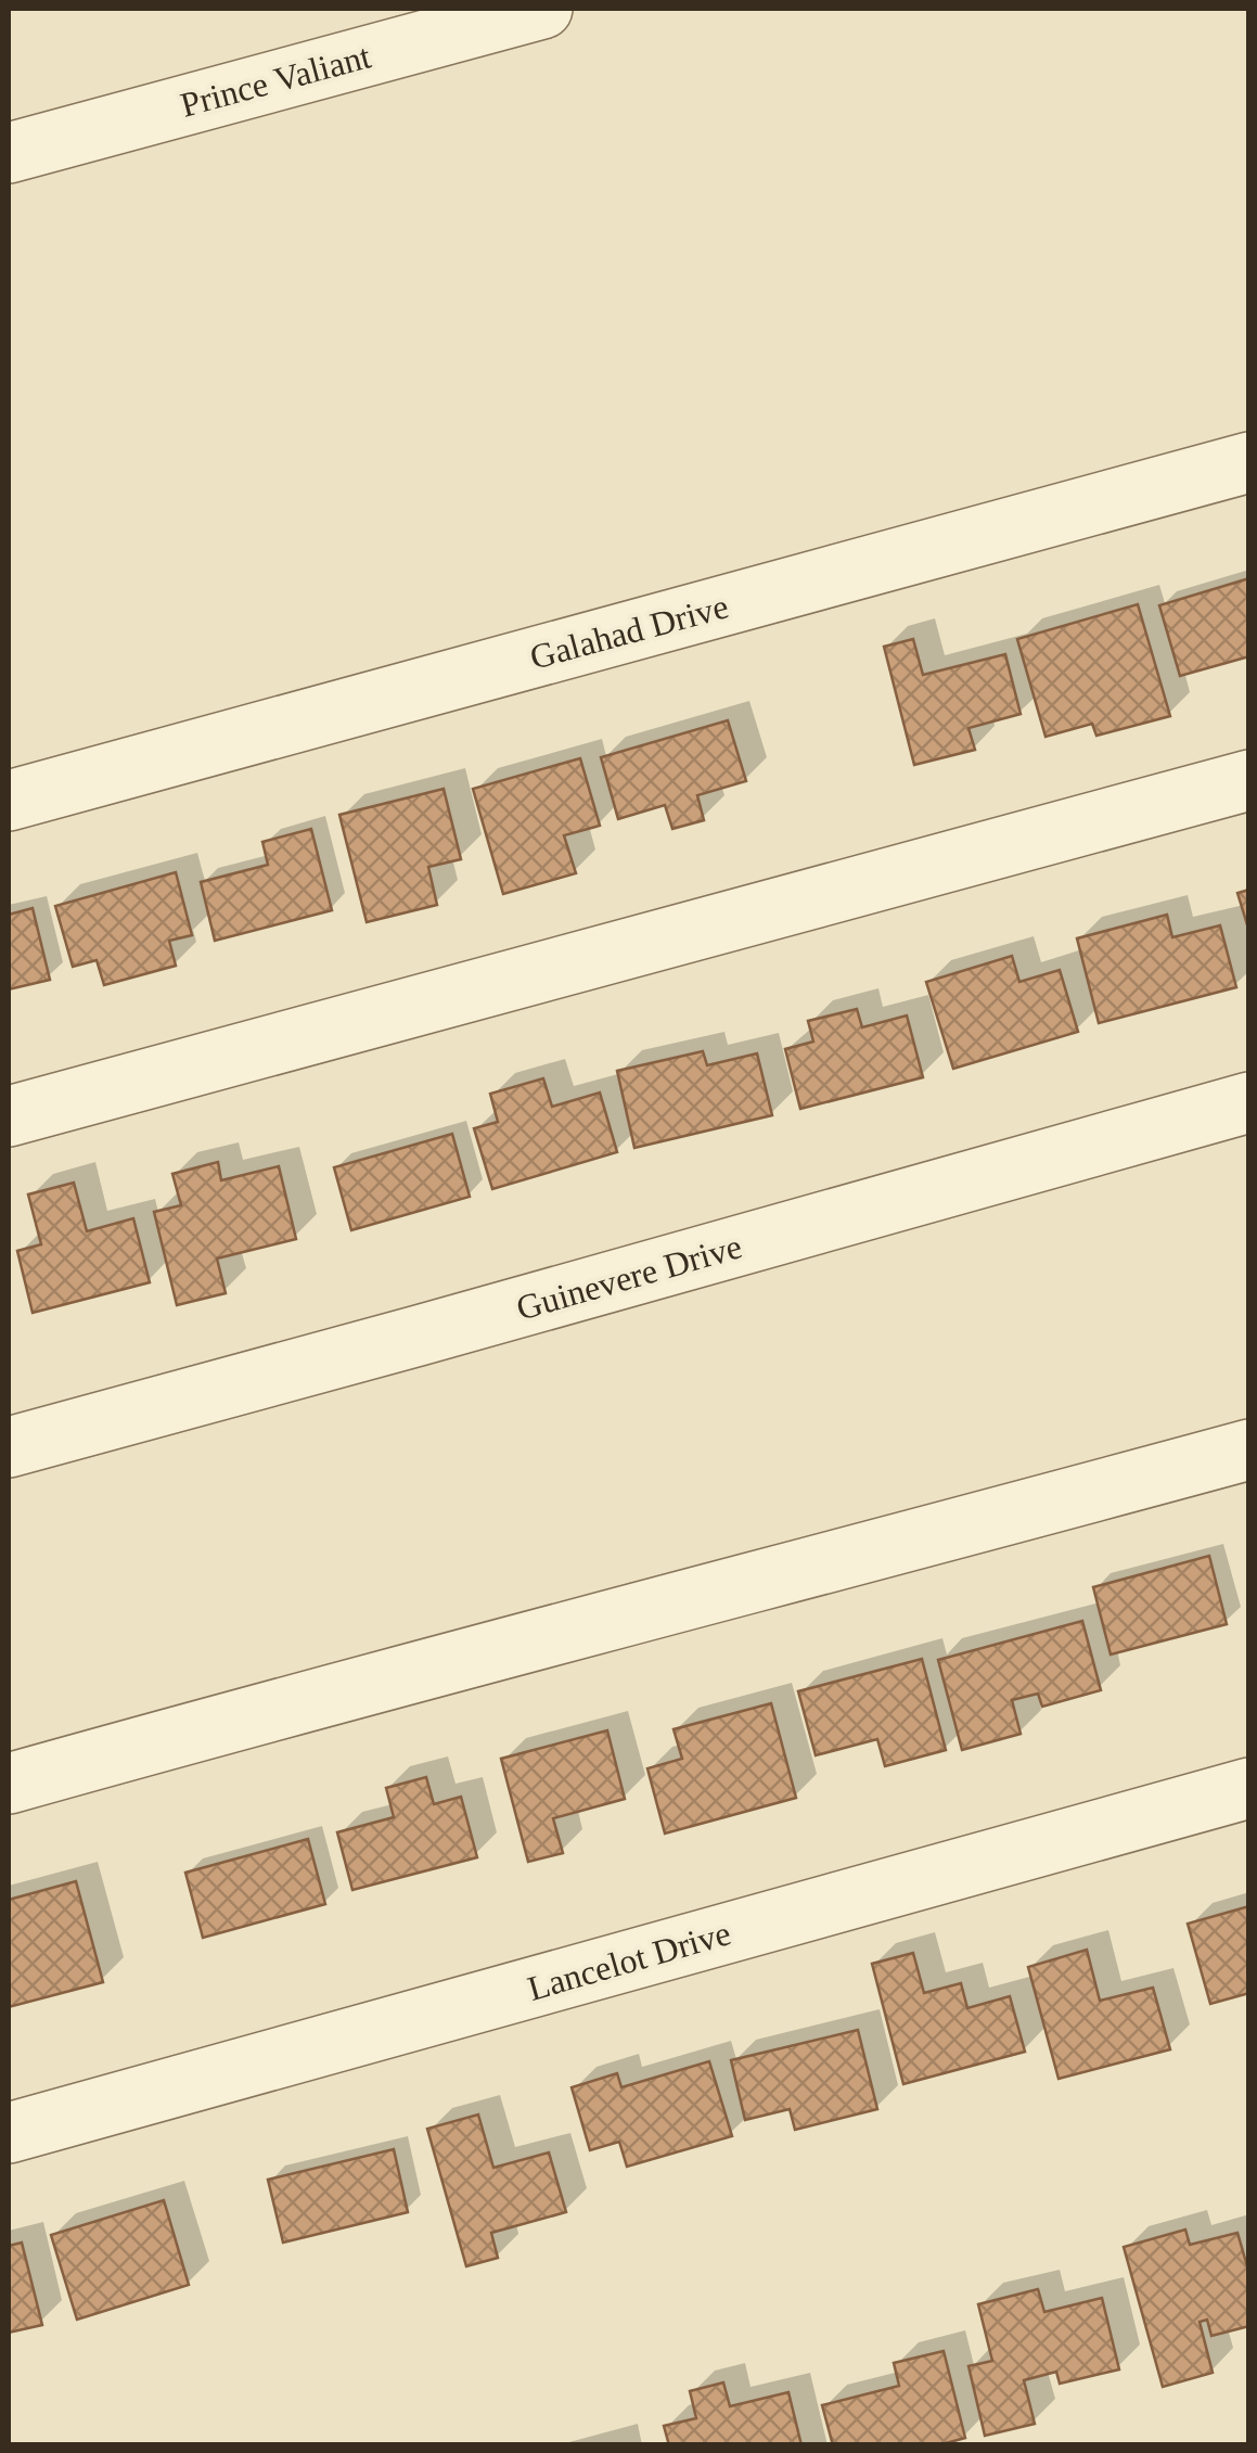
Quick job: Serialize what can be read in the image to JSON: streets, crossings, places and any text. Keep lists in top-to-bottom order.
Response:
{
  "streets": {
    "street": [
      "Prince Valiant",
      "Galahad Drive",
      "Guinevere Drive",
      "Lancelot Drive"
    ]
  }
}
